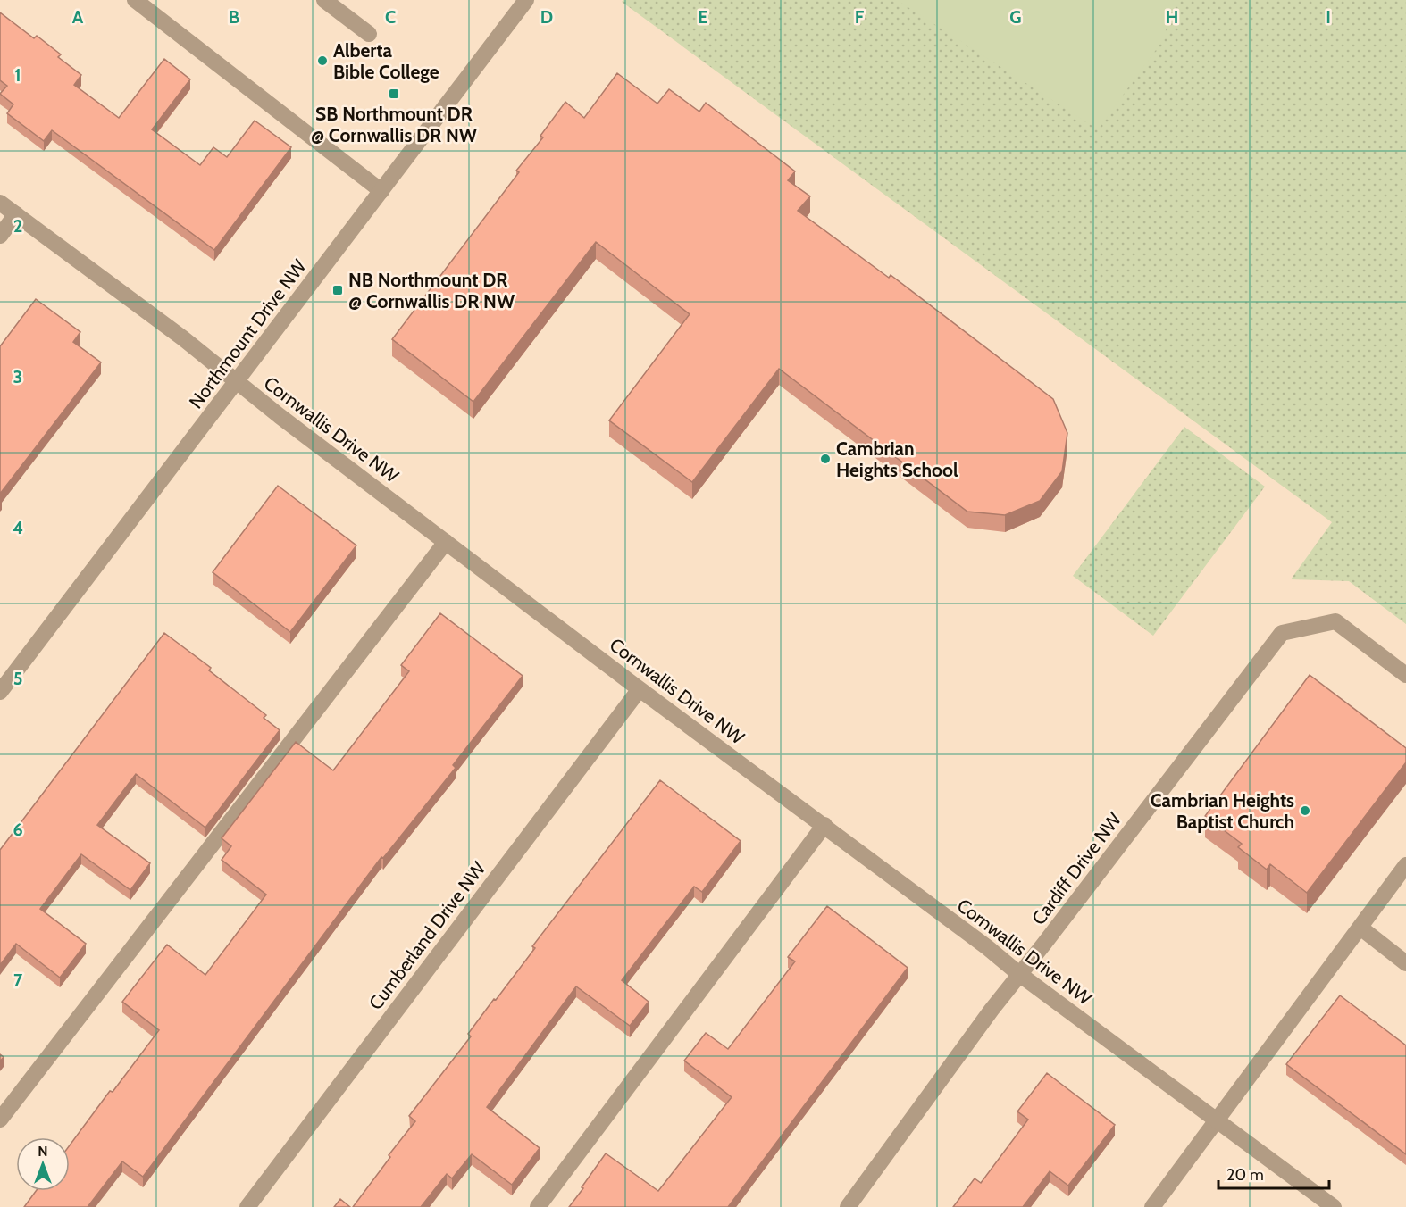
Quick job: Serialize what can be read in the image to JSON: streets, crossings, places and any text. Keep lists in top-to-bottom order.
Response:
{
  "streets": {
    "street": [
      "Northmount Drive NW",
      "Cornwallis Drive NW",
      "Cardiff Drive NW",
      "Cumberland Drive NW"
    ]
  },
  "crossings": [
    ["Northmount Drive NW", "Cornwallis Drive NW"],
    ["Cornwallis Drive NW", "Cardiff Drive NW"],
    ["Cornwallis Drive NW", "Cumberland Drive NW"]
  ],
  "places": {
    "other": ["Alberta Bible College", "Cambrian Heights School", "Cambrian Heights Baptist Church"],
    "transit": ["SB Northmount DR @ Cornwallis DR NW", "NB Northmount DR @ Cornwallis DR NW"]
  },
  "scale_bar": "20 m",
  "north": "top",
  "grid": {
    "columns": [
      "A",
      "B",
      "C",
      "D",
      "E",
      "F",
      "G",
      "H",
      "I"
    ],
    "rows": [
      "1",
      "2",
      "3",
      "4",
      "5",
      "6",
      "7"
    ]
  }
}
